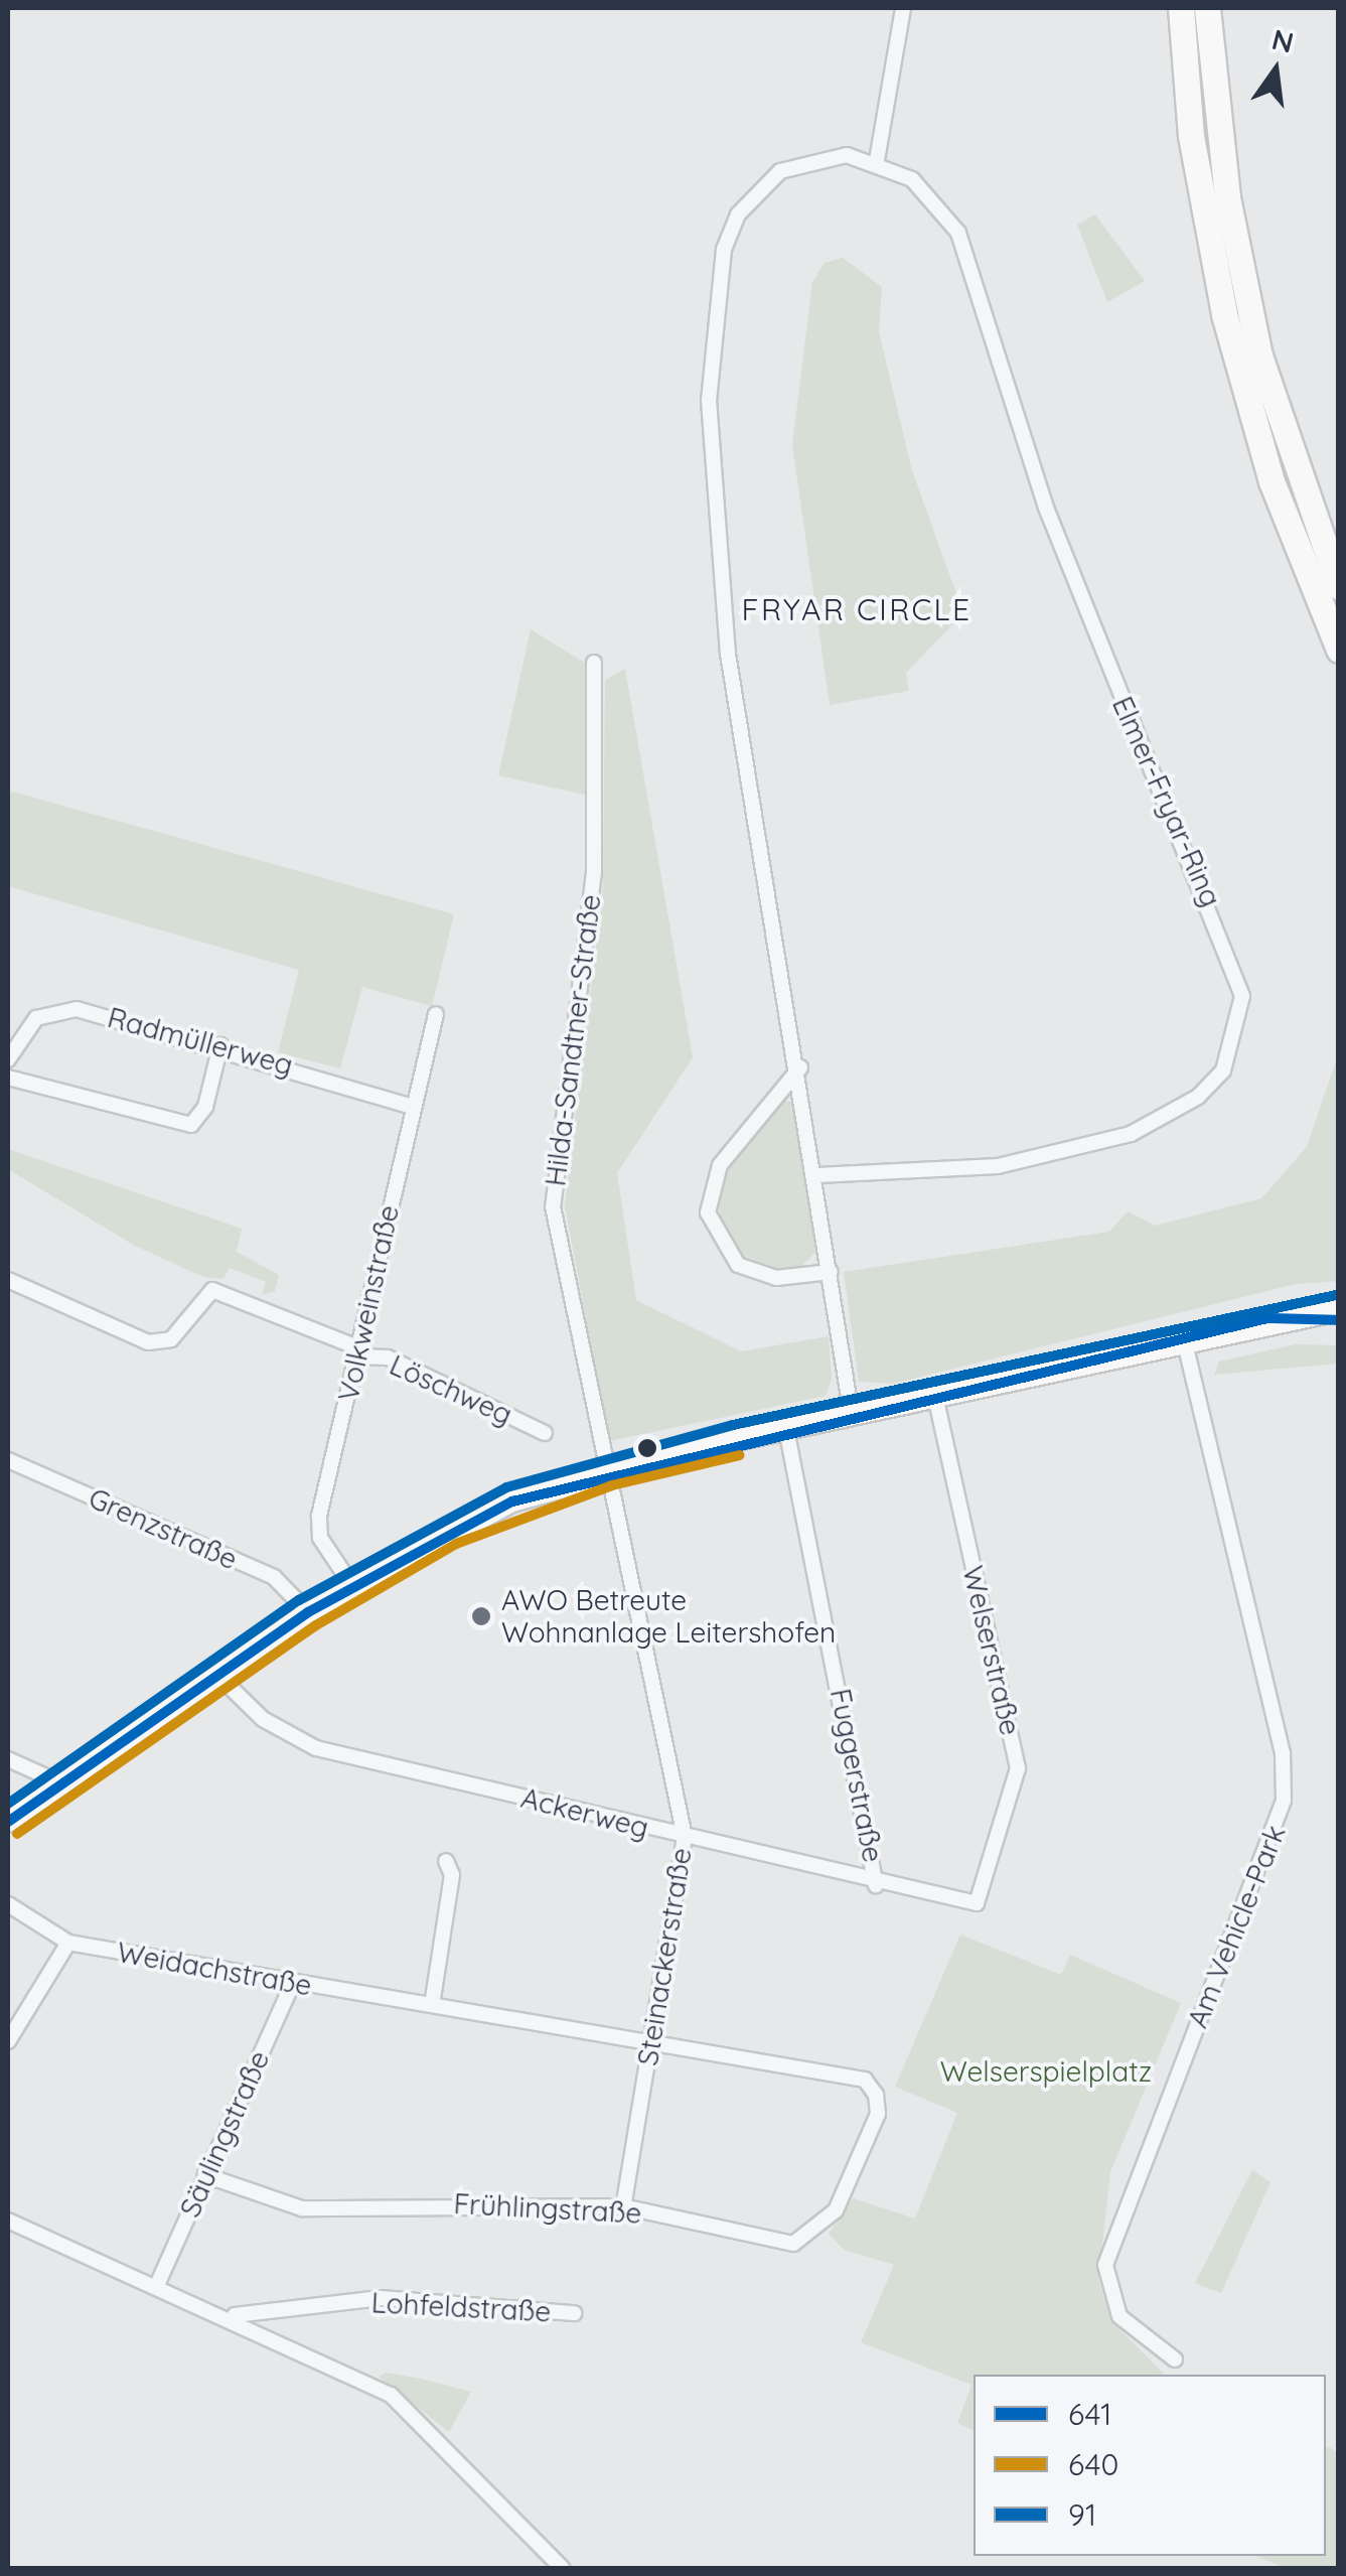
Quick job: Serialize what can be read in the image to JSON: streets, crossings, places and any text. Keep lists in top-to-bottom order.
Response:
{
  "streets": {
    "street": [
      "Elmer-Fryar-Ring",
      "Hilda-Sandtner-Straße",
      "Radmüllerweg",
      "Volkweinstraße",
      "Löschweg",
      "Grenzstraße",
      "Welserstraße",
      "Fuggerstraße",
      "Ackerweg",
      "Am Vehicle-Park",
      "Steinackerstraße",
      "Weidachstraße",
      "Säulingstraße",
      "Frühlingstraße",
      "Lohfeldstraße"
    ]
  },
  "crossings": [
    ["Hilda-Sandtner-Straße", "Steinackerstraße"],
    ["Radmüllerweg", "Volkweinstraße"],
    ["Volkweinstraße", "Löschweg"],
    ["Welserstraße", "Ackerweg"],
    ["Fuggerstraße", "Ackerweg"],
    ["Ackerweg", "Steinackerstraße"],
    ["Steinackerstraße", "Weidachstraße"],
    ["Steinackerstraße", "Frühlingstraße"],
    ["Weidachstraße", "Säulingstraße"],
    ["Weidachstraße", "Frühlingstraße"],
    ["Säulingstraße", "Frühlingstraße"]
  ],
  "districts": ["FRYAR CIRCLE"],
  "parks": ["Welserspielplatz"],
  "places": ["AWO Betreute Wohnanlage Leitershofen"],
  "lines": ["transit line 91", "transit line 641", "transit line 640"],
  "legend": ["641", "640", "91"],
  "north": "top"
}
